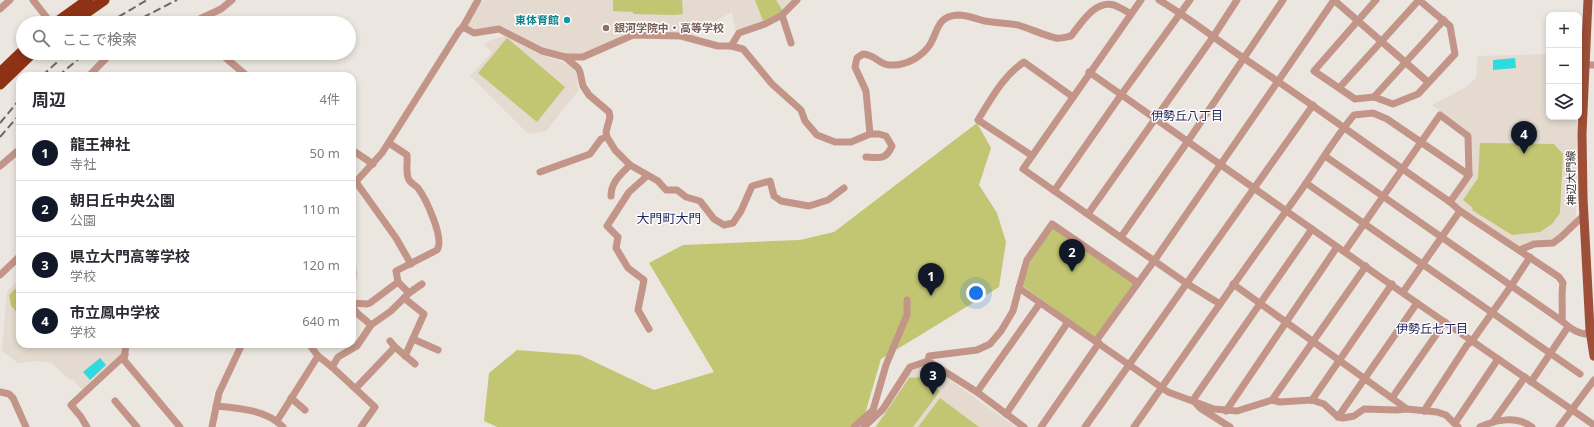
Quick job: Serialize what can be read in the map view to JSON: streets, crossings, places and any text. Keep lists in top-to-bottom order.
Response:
{
  "streets": {
    "main road": ["神辺大門線"]
  },
  "districts": ["伊勢丘八丁目", "大門町大門", "伊勢丘七丁目"],
  "places": ["東体育館", "銀河学院中・高等学校"],
  "page": {
    "map_buttons": ["+", "−"],
    "search": "ここで検索",
    "heading": ["周辺", "4件"],
    "pins": [
      "4",
      "2",
      "1",
      "3"
    ],
    "list": [
      {
        "mark": "1",
        "name": "龍王神社",
        "note": "寺社",
        "value": "50 m"
      },
      {
        "mark": "2",
        "name": "朝日丘中央公園",
        "note": "公園",
        "value": "110 m"
      },
      {
        "mark": "3",
        "name": "県立大門高等学校",
        "note": "学校",
        "value": "120 m"
      },
      {
        "mark": "4",
        "name": "市立鳳中学校",
        "note": "学校",
        "value": "640 m"
      }
    ]
  }
}
